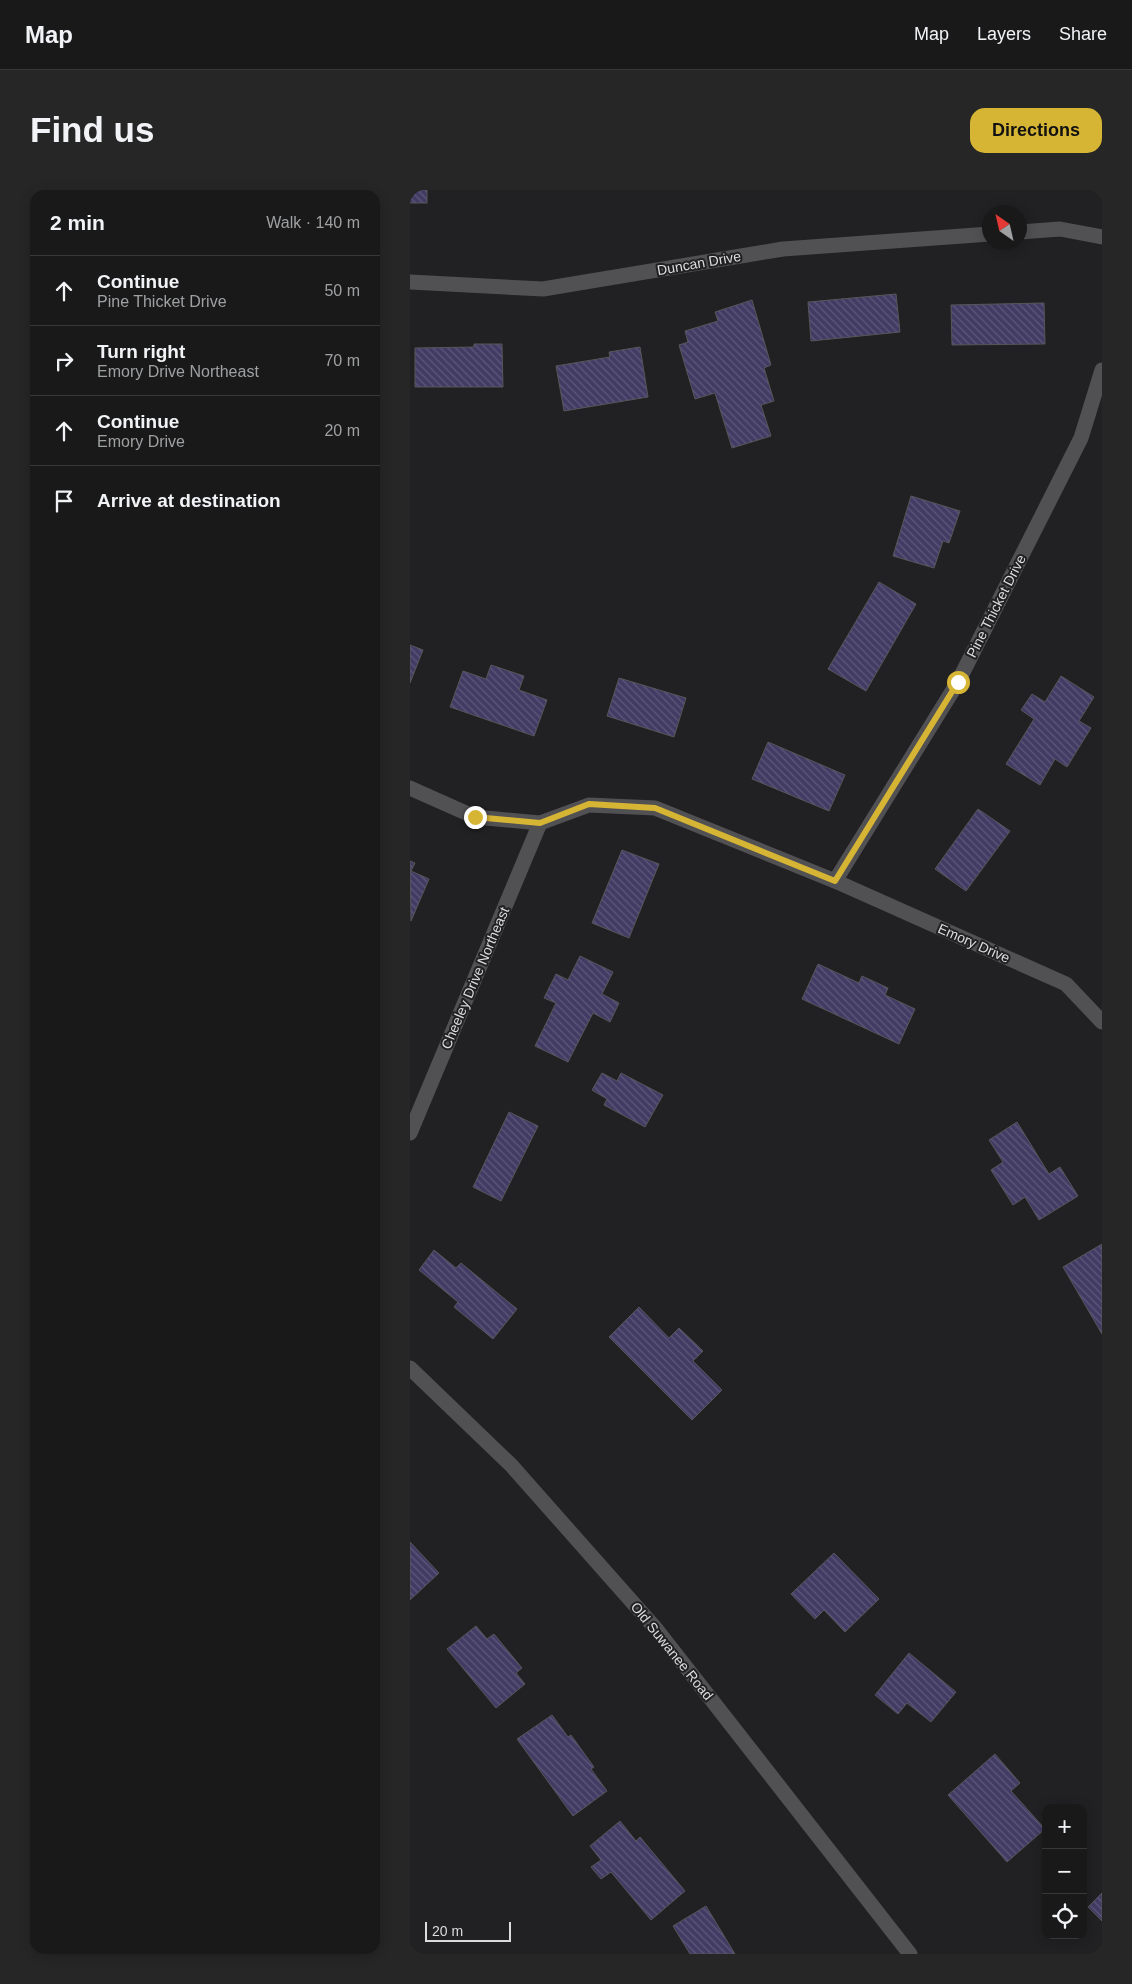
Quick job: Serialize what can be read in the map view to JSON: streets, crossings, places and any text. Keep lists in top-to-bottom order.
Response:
{
  "streets": {
    "street": [
      "Duncan Drive",
      "Pine Thicket Drive",
      "Emory Drive",
      "Cheeley Drive Northeast",
      "Old Suwanee Road"
    ]
  },
  "crossings": [
    ["Pine Thicket Drive", "Emory Drive"],
    ["Emory Drive", "Cheeley Drive Northeast"]
  ],
  "scale_bar": "20 m",
  "north": "top left",
  "page": {
    "header": "Map",
    "nav": ["Map", "Layers", "Share"],
    "buttons": "Directions",
    "title": "Find us",
    "heading": ["2 min", "Walk · 140 m"],
    "list": [
      ["Continue", "Pine Thicket Drive", "50 m"],
      ["Turn right", "Emory Drive Northeast", "70 m"],
      ["Continue", "Emory Drive", "20 m"],
      "Arrive at destination"
    ],
    "map_buttons": ["+", "−"],
    "scale": "20 m"
  }
}
